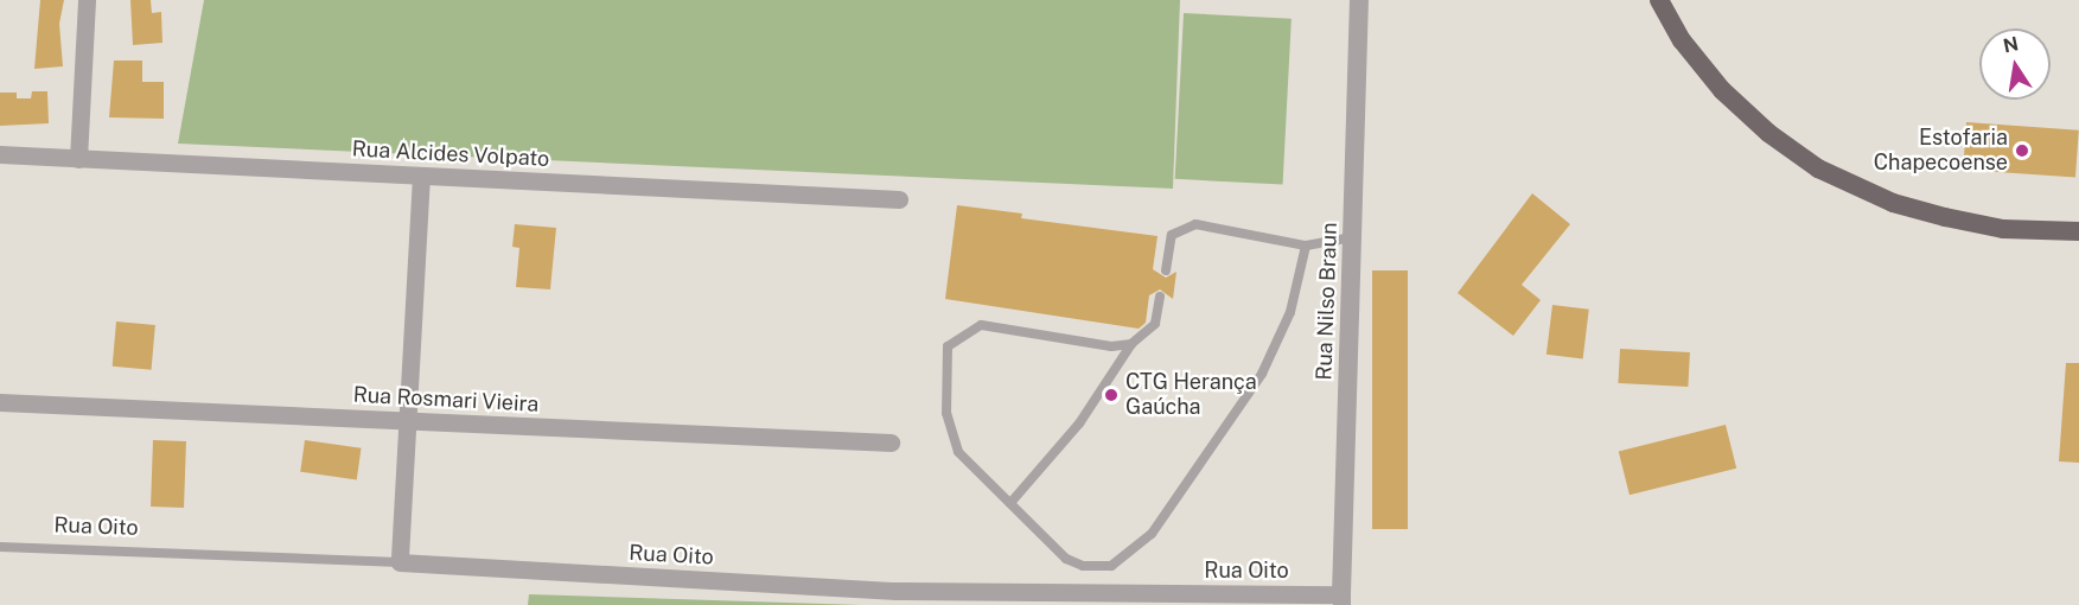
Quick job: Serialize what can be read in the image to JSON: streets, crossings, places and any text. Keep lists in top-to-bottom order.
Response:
{
  "streets": {
    "street": [
      "Rua Alcides Volpato",
      "Rua Nilso Braun",
      "Rua Rosmari Vieira",
      "Rua Oito"
    ]
  },
  "crossings": [
    ["Rua Nilso Braun", "Rua Oito"]
  ],
  "places": ["Estofaria Chapecoense", "CTG Herança Gaúcha"],
  "north": "top"
}
